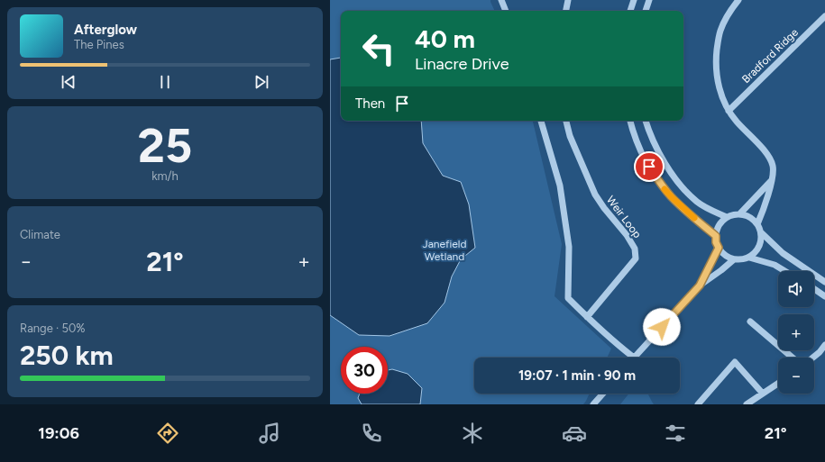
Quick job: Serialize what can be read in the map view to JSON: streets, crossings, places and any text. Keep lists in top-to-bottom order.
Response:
{
  "streets": {
    "street": ["Bradford Ridge", "Weir Loop"]
  },
  "parks": ["Janefield Wetland"],
  "page": {
    "turn": ["40 m", "Linacre Drive"],
    "song": ["Afterglow", "The Pines"],
    "then": "Then",
    "tile": [
      ["25", "km/h"],
      "Climate",
      ["Range · 50%", "250 km"]
    ],
    "heat": ["−", "21°", "+"],
    "map_buttons": ["+", "−"],
    "limit": "30",
    "trip": "19:07 · 1 min · 90 m",
    "tabs": ["19:06", "21°"]
  }
}
